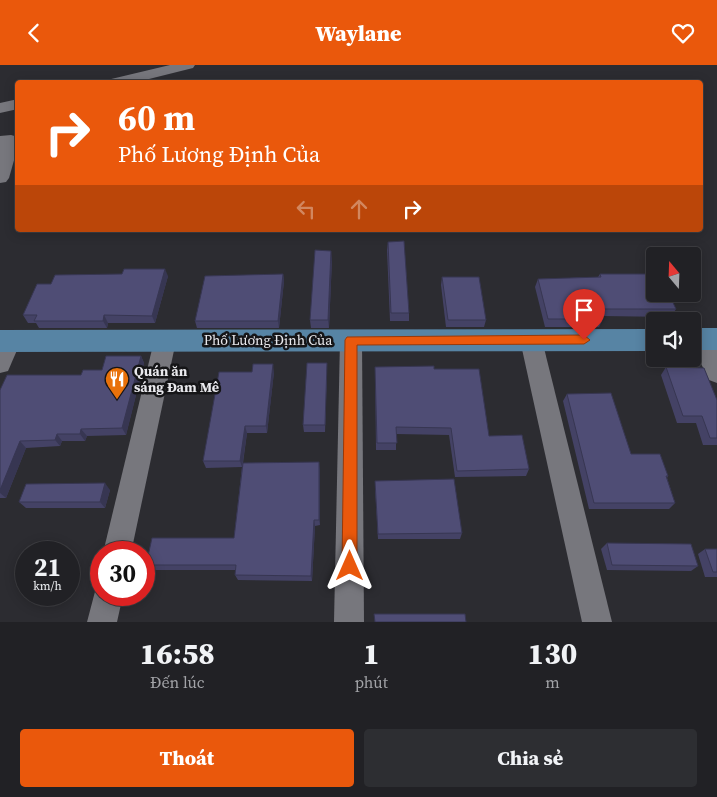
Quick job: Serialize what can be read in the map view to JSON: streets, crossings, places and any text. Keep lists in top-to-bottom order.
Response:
{
  "streets": {
    "main road": ["Phố Lương Định Của"]
  },
  "places": {
    "restaurant": ["Quán ăn sáng Đam Mê"]
  },
  "north": "top",
  "page": {
    "header": "Waylane",
    "turn": ["60 m", "Phố Lương Định Của"],
    "speed": "21 km/h",
    "limit": "30",
    "eta": [
      "16:58",
      "Đến lúc",
      "1",
      "phút",
      "130",
      "m"
    ],
    "buttons": ["Thoát", "Chia sẻ"]
  }
}
